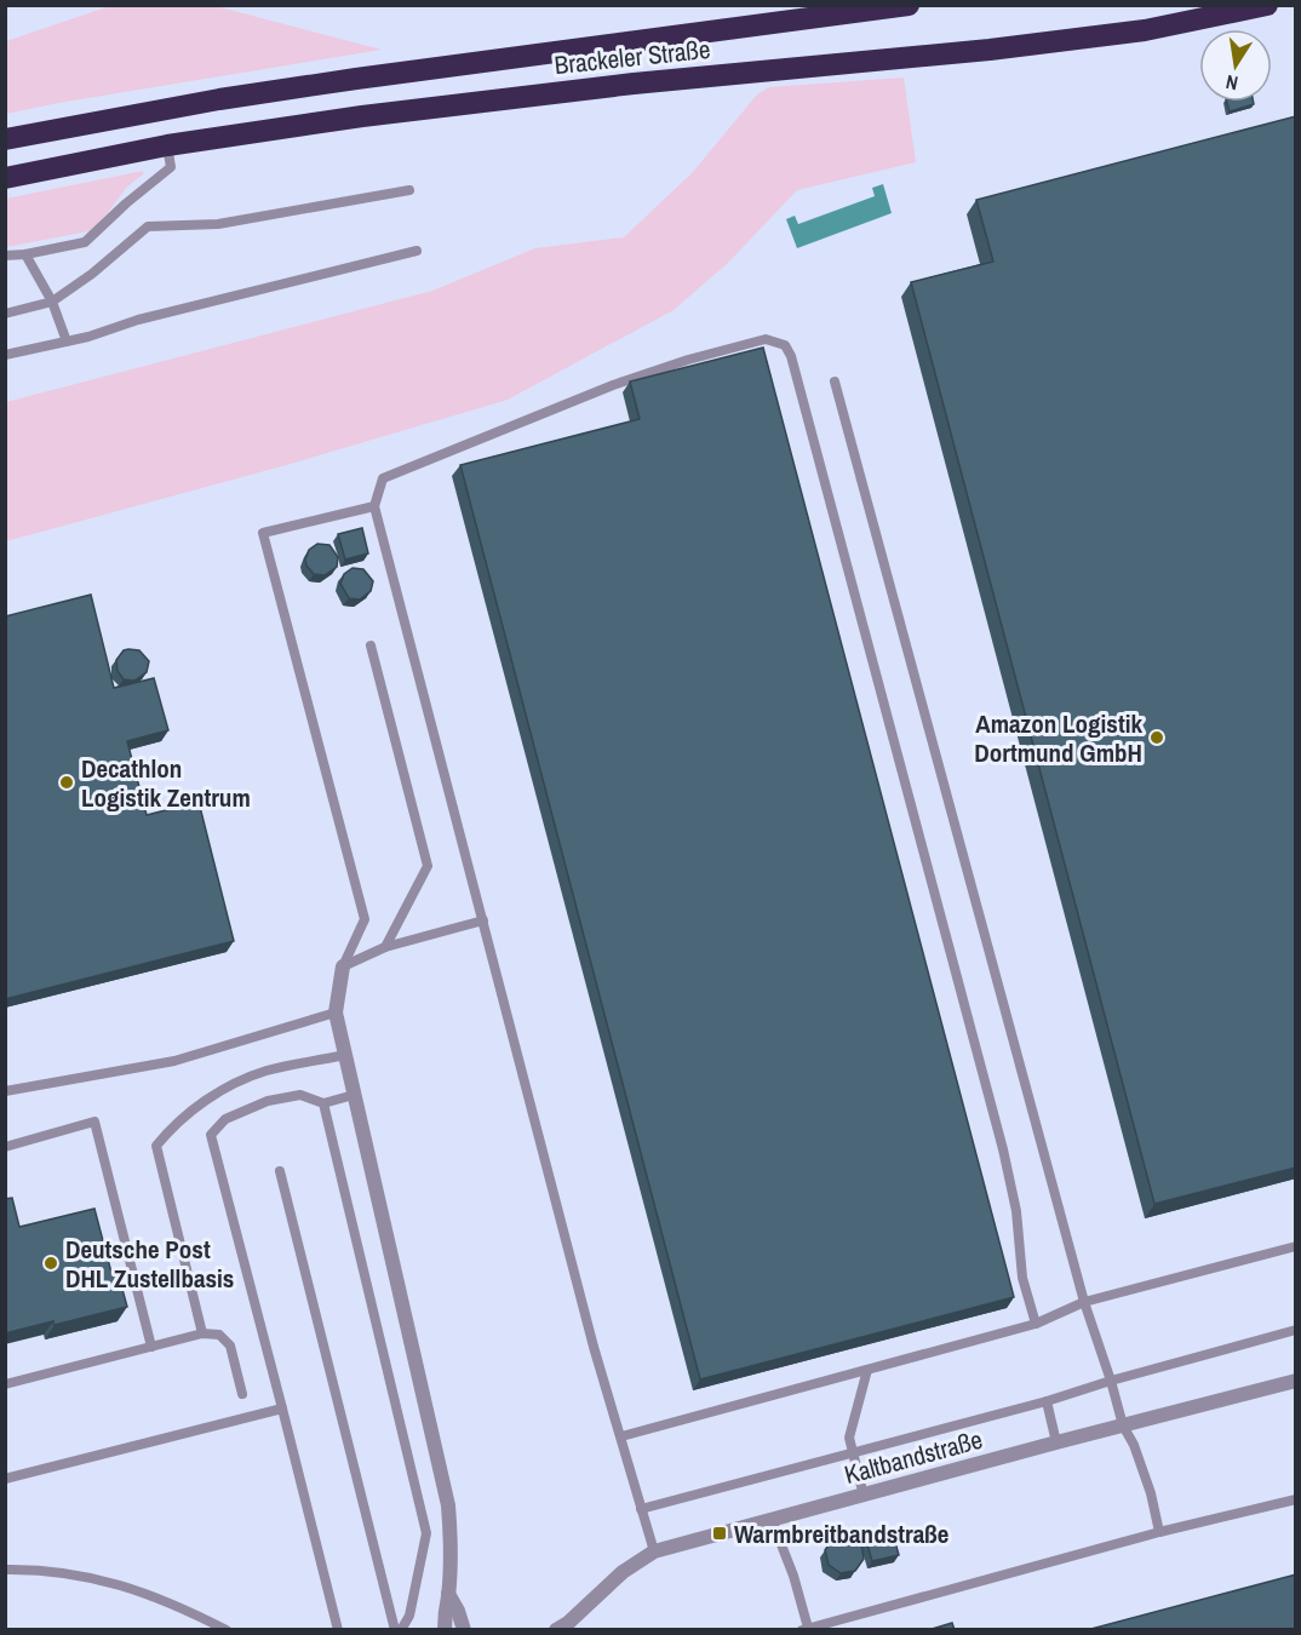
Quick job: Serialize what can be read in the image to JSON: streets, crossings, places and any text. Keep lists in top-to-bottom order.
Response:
{
  "streets": {
    "highway": ["Brackeler Straße"],
    "street": ["Kaltbandstraße"]
  },
  "places": {
    "other": ["Amazon Logistik Dortmund GmbH", "Decathlon Logistik Zentrum", "Deutsche Post DHL Zustellbasis"],
    "transit": ["Warmbreitbandstraße"]
  },
  "north": "bottom"
}
